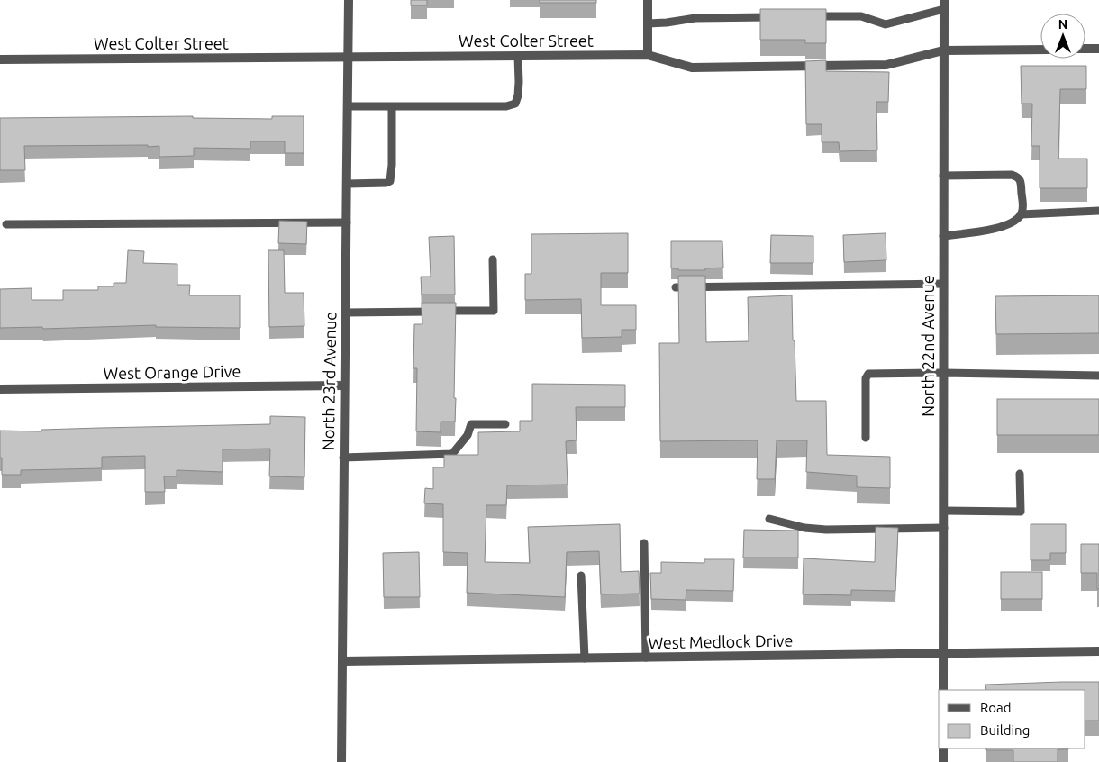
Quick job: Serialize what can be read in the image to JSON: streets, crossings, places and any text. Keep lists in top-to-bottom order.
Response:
{
  "streets": {
    "street": [
      "West Colter Street",
      "North 22nd Avenue",
      "West Orange Drive",
      "North 23rd Avenue",
      "West Medlock Drive"
    ]
  },
  "crossings": [
    ["West Colter Street", "North 22nd Avenue"],
    ["West Colter Street", "North 23rd Avenue"],
    ["North 22nd Avenue", "West Medlock Drive"],
    ["West Orange Drive", "North 23rd Avenue"],
    ["North 23rd Avenue", "West Medlock Drive"]
  ],
  "legend": ["Road", "Building"],
  "north": "top"
}
